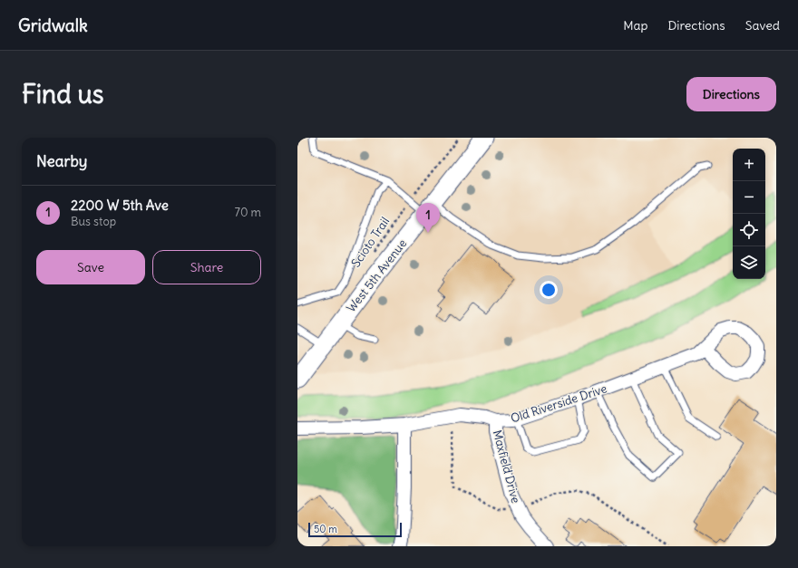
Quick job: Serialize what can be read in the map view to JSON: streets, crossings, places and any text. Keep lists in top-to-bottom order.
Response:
{
  "streets": {
    "main road": ["West 5th Avenue"],
    "street": ["Old Riverside Drive", "Maxfield Drive"],
    "path": ["Scioto Trail"]
  },
  "crossings": [
    ["Old Riverside Drive", "Maxfield Drive"]
  ],
  "scale_bar": "50 m",
  "page": {
    "header": "Gridwalk",
    "nav": ["Map", "Directions", "Saved"],
    "buttons": [
      "Directions",
      ["Save", "Share"]
    ],
    "title": "Find us",
    "heading": "Nearby",
    "map_buttons": ["+", "−"],
    "list": [
      {
        "mark": "1",
        "name": "2200 W 5th Ave",
        "note": "Bus stop",
        "value": "70 m"
      }
    ],
    "pins": "1",
    "scale": "50 m"
  }
}
